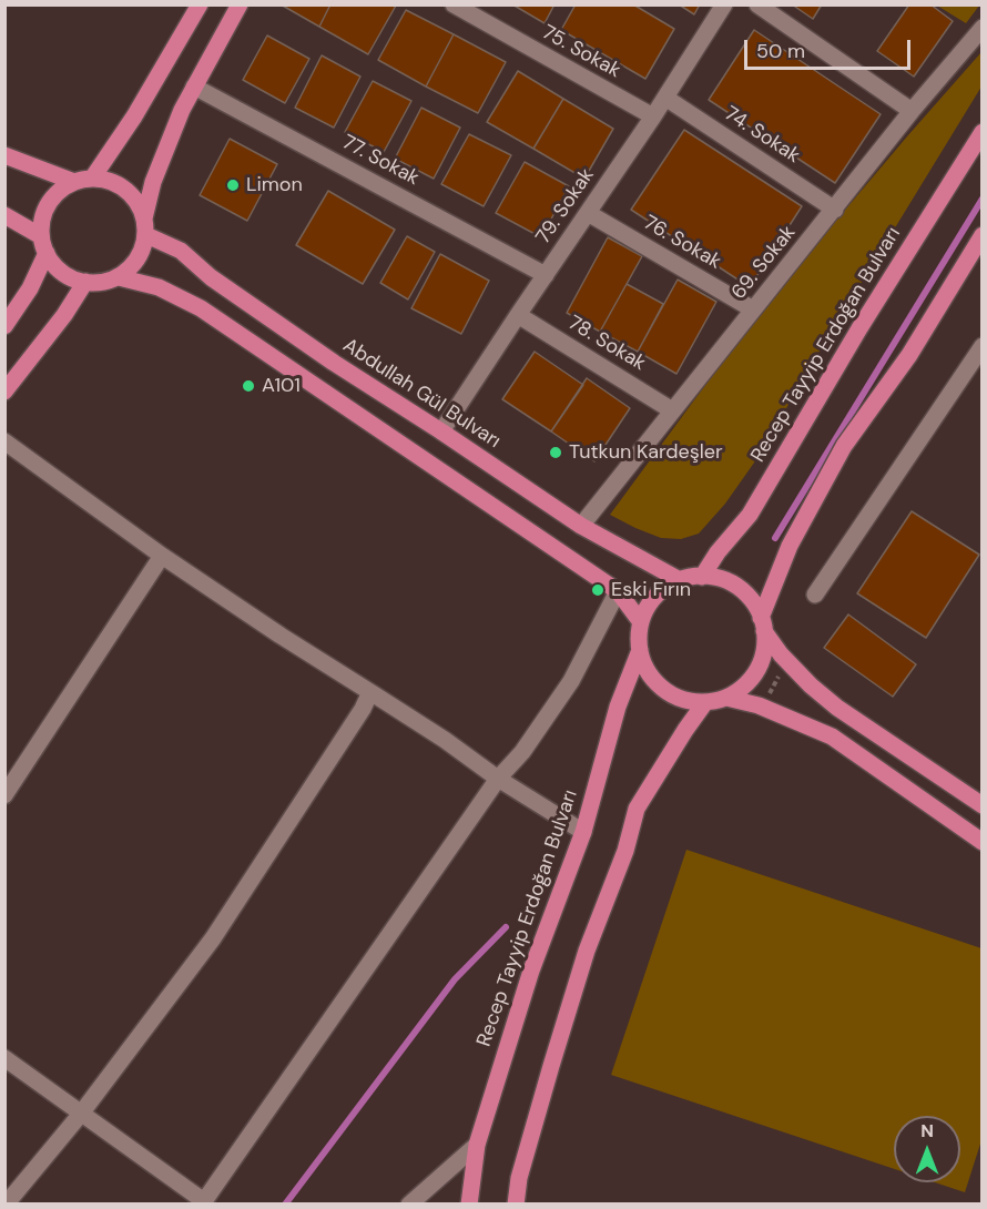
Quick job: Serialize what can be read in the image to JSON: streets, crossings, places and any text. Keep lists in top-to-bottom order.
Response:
{
  "streets": {
    "main road": ["Recep Tayyip Erdoğan Bulvarı", "Abdullah Gül Bulvarı"],
    "street": [
      "75. Sokak",
      "74. Sokak",
      "77. Sokak",
      "79. Sokak",
      "76. Sokak",
      "69. Sokak",
      "78. Sokak"
    ]
  },
  "crossings": [
    ["75. Sokak", "79. Sokak"],
    ["74. Sokak", "79. Sokak"],
    ["74. Sokak", "69. Sokak"],
    ["77. Sokak", "79. Sokak"],
    ["79. Sokak", "76. Sokak"],
    ["79. Sokak", "78. Sokak"],
    ["79. Sokak", "Abdullah Gül Bulvarı"],
    ["76. Sokak", "69. Sokak"],
    ["69. Sokak", "78. Sokak"],
    ["69. Sokak", "Abdullah Gül Bulvarı"],
    ["Recep Tayyip Erdoğan Bulvarı", "Abdullah Gül Bulvarı"]
  ],
  "places": [
    "Limon",
    "A101",
    "Tutkun Kardeşler",
    "Eski Fırın"
  ],
  "scale_bar": "50 m",
  "north": "top"
}
